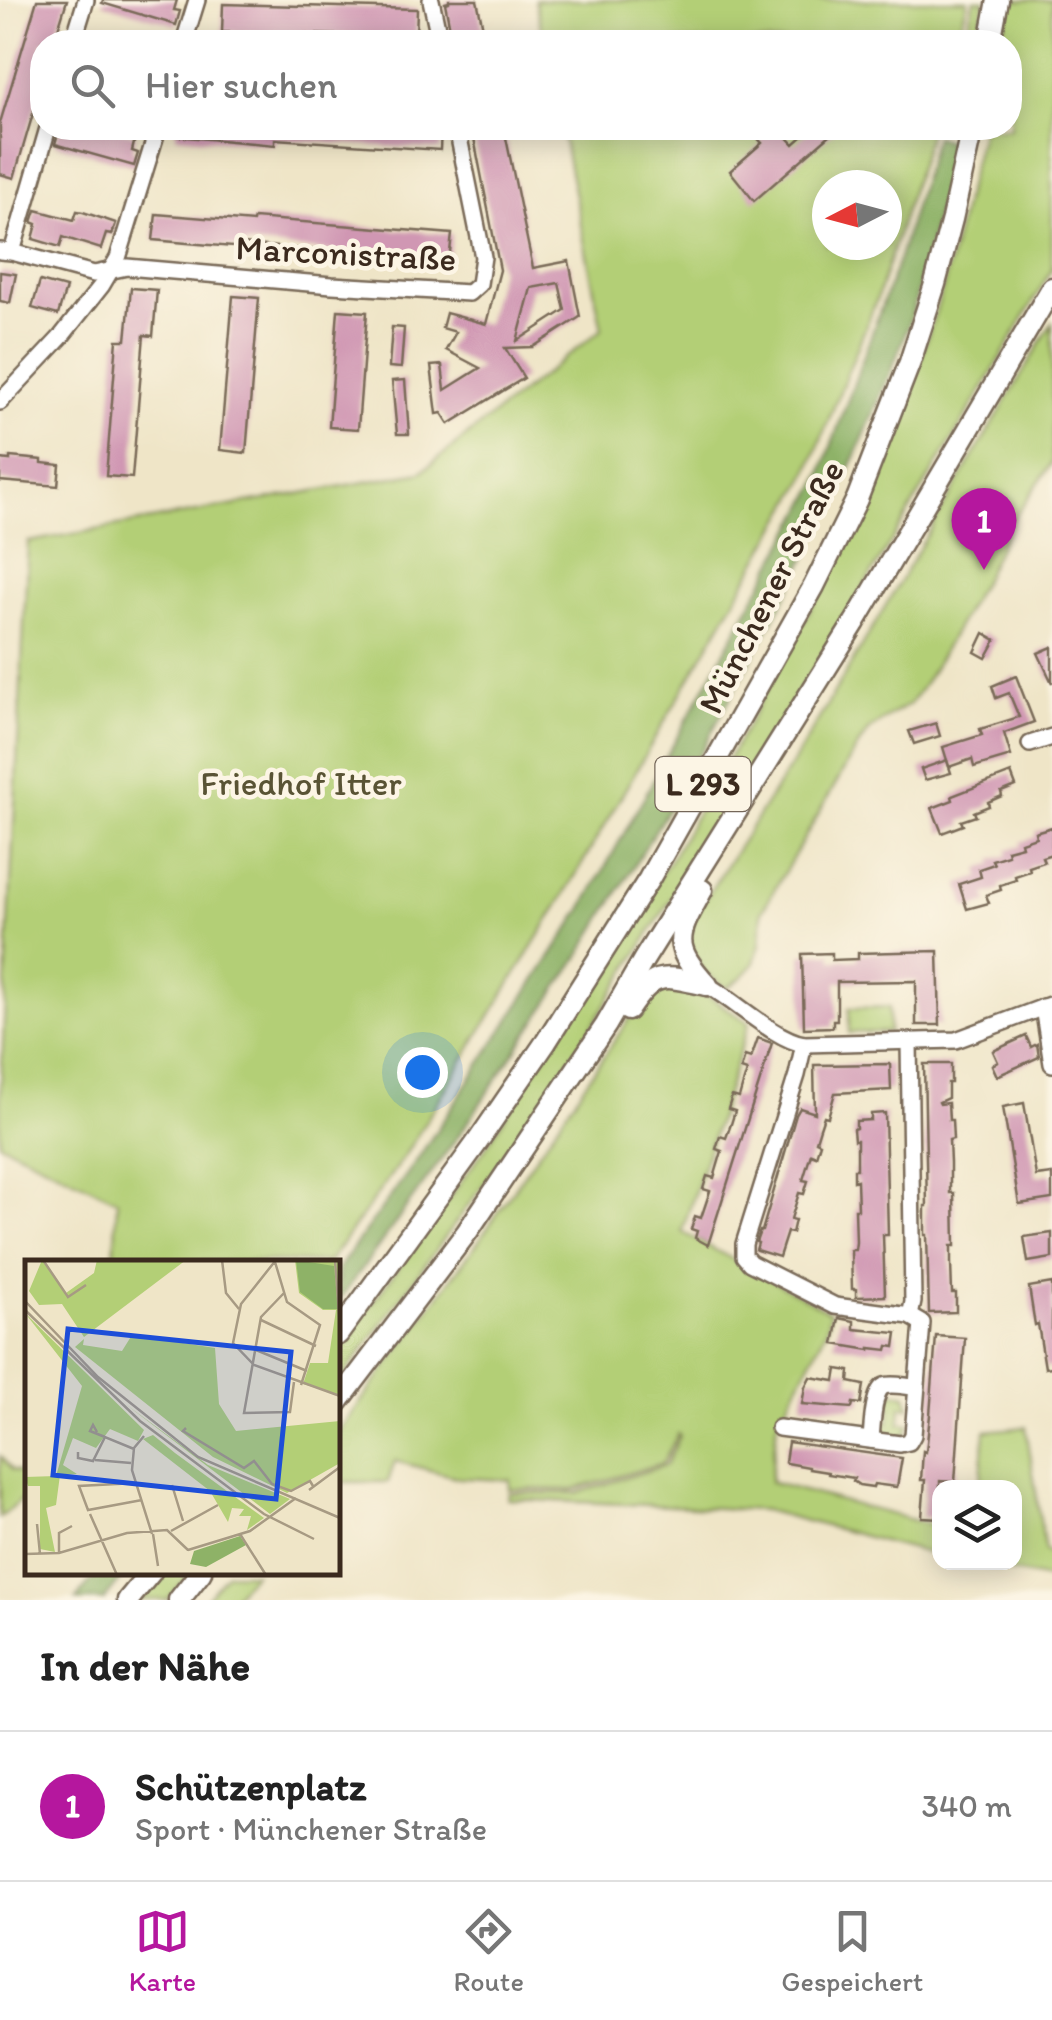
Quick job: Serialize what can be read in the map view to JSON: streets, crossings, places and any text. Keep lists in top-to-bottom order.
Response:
{
  "streets": {
    "main road": ["Münchener Straße", "L 293"],
    "street": ["Marconistraße"]
  },
  "parks": ["Friedhof Itter"],
  "north": "left",
  "page": {
    "search": "Hier suchen",
    "pins": "1",
    "heading": "In der Nähe",
    "list": [
      {
        "mark": "1",
        "name": "Schützenplatz",
        "note": "Sport · Münchener Straße",
        "value": "340 m"
      }
    ],
    "nav": ["Karte", "Route", "Gespeichert"]
  }
}
